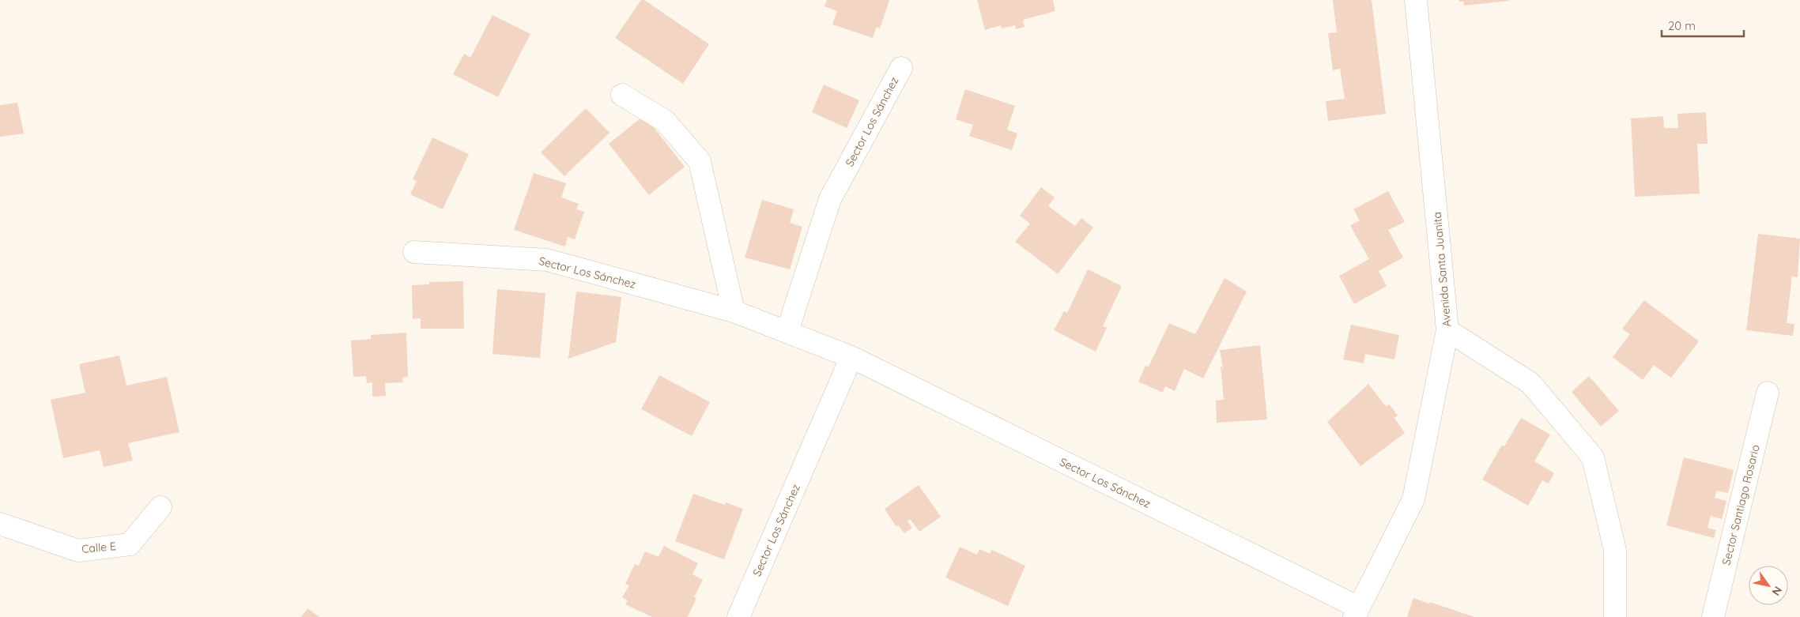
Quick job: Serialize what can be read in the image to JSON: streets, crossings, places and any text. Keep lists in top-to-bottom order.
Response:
{
  "streets": {
    "street": [
      "Sector Los Sánchez",
      "Avenida Santa Juanita",
      "Sector Santiago Rosario",
      "Calle E"
    ]
  },
  "crossings": [
    ["Sector Los Sánchez", "Avenida Santa Juanita"]
  ],
  "scale_bar": "20 m",
  "north": "bottom right"
}
